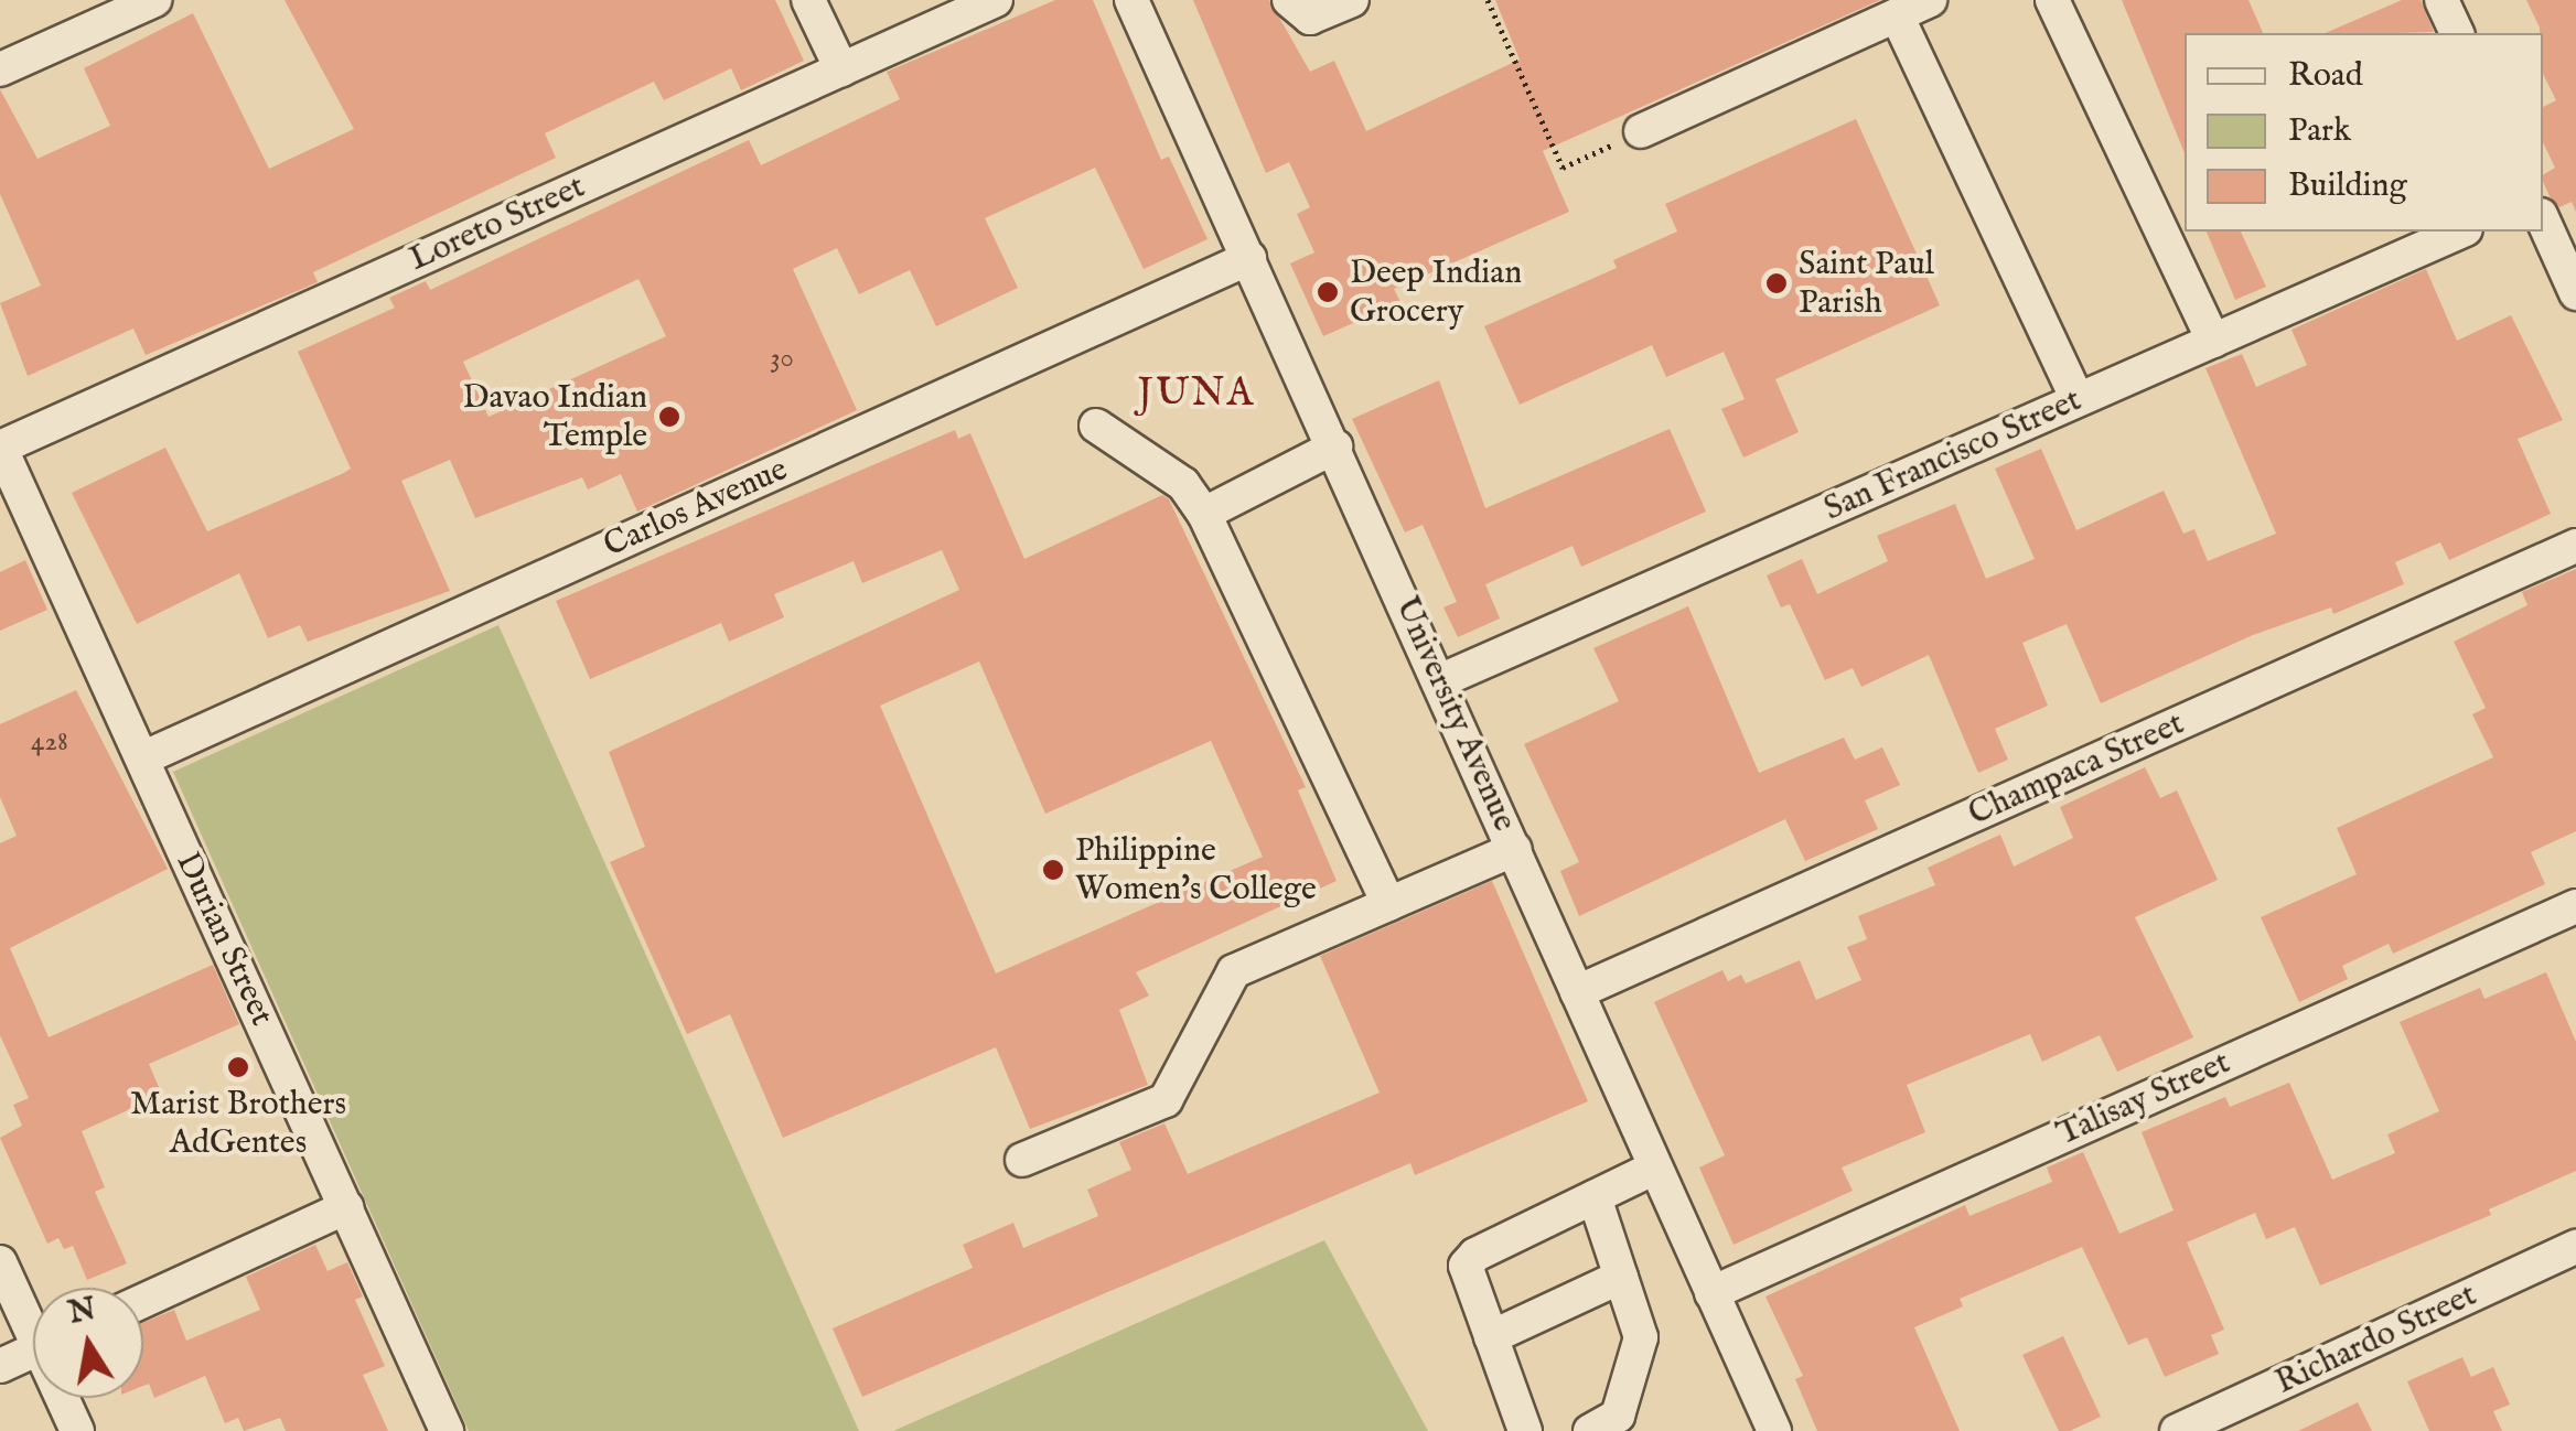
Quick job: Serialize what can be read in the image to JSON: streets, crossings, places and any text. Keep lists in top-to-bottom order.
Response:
{
  "streets": {
    "street": [
      "Loreto Street",
      "San Francisco Street",
      "Carlos Avenue",
      "University Avenue",
      "Champaca Street",
      "Durian Street",
      "Talisay Street",
      "Richardo Street"
    ]
  },
  "crossings": [
    ["Loreto Street", "Durian Street"],
    ["San Francisco Street", "University Avenue"],
    ["Carlos Avenue", "University Avenue"],
    ["Carlos Avenue", "Durian Street"],
    ["University Avenue", "Champaca Street"],
    ["University Avenue", "Talisay Street"]
  ],
  "districts": ["JUNA"],
  "places": [
    "Saint Paul Parish",
    "Deep Indian Grocery",
    "Davao Indian Temple",
    "Philippine Women's College",
    "Marist Brothers AdGentes"
  ],
  "house_numbers": ["30", "428"],
  "legend": ["Road", "Park", "Building"],
  "north": "top"
}
